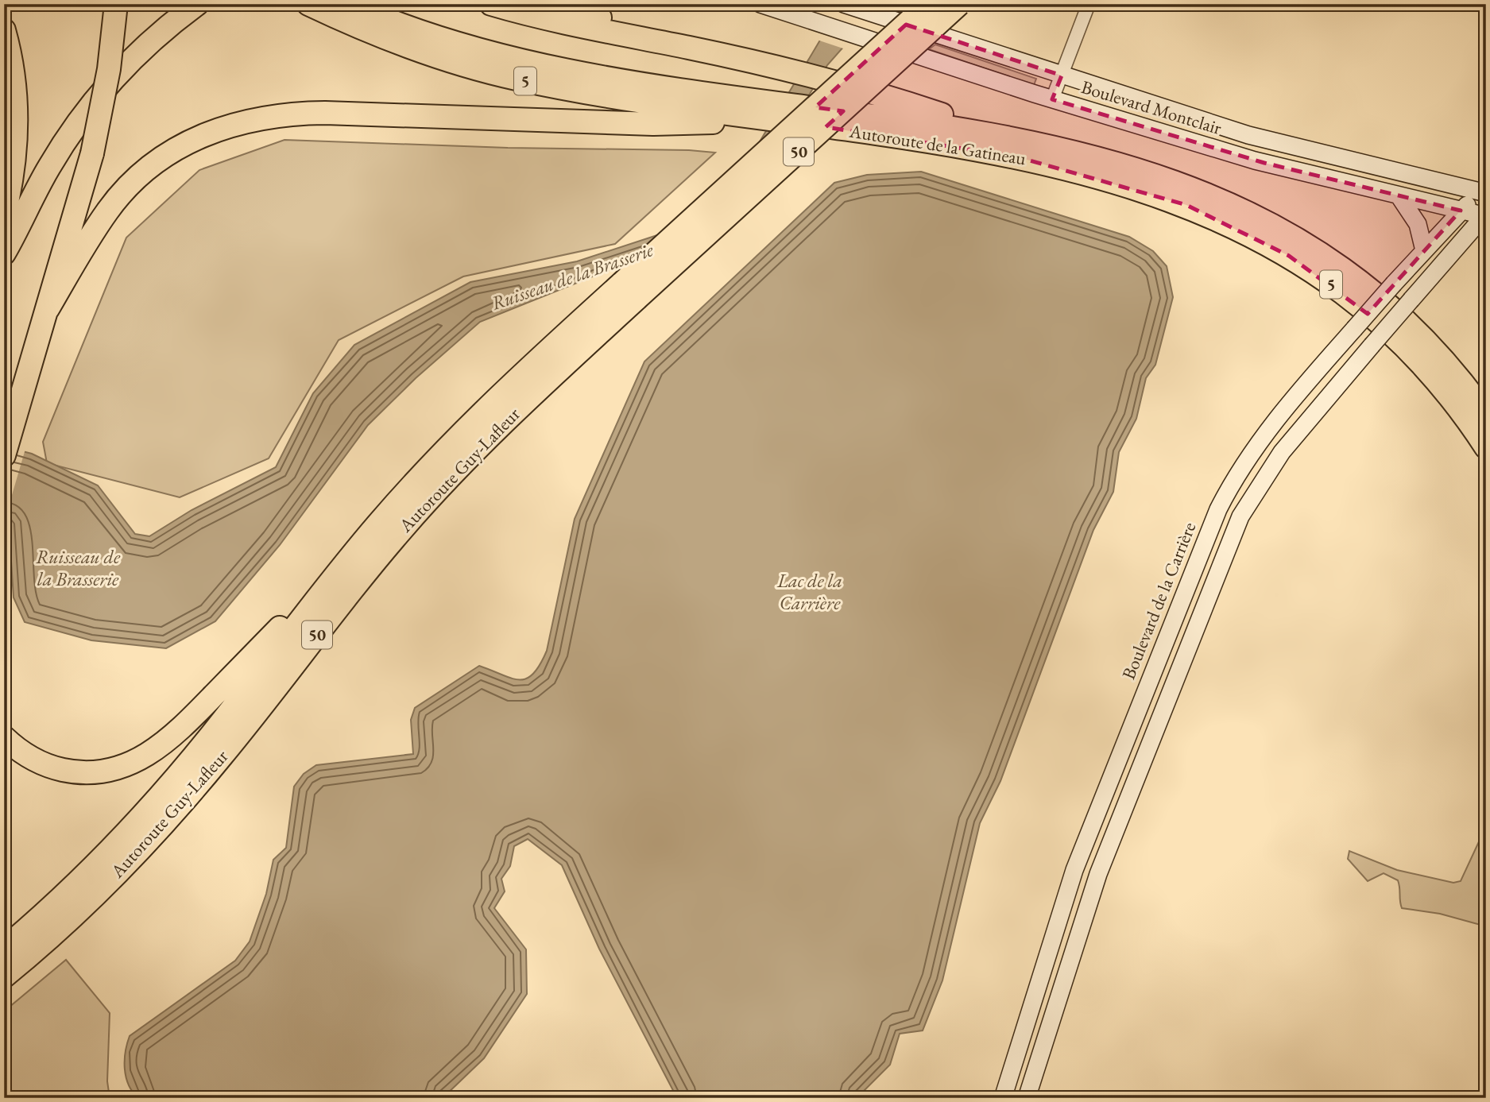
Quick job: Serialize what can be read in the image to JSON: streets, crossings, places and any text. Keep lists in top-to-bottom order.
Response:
{
  "streets": {
    "highway": [
      "5",
      "Autoroute de la Gatineau",
      "50",
      "Autoroute Guy-Lafleur"
    ],
    "main road": ["Boulevard Montclair", "Boulevard de la Carrière"]
  },
  "crossings": [
    ["Boulevard Montclair", "Boulevard de la Carrière"]
  ],
  "water": ["Ruisseau de la Brasserie", "Lac de la Carrière"]
}
